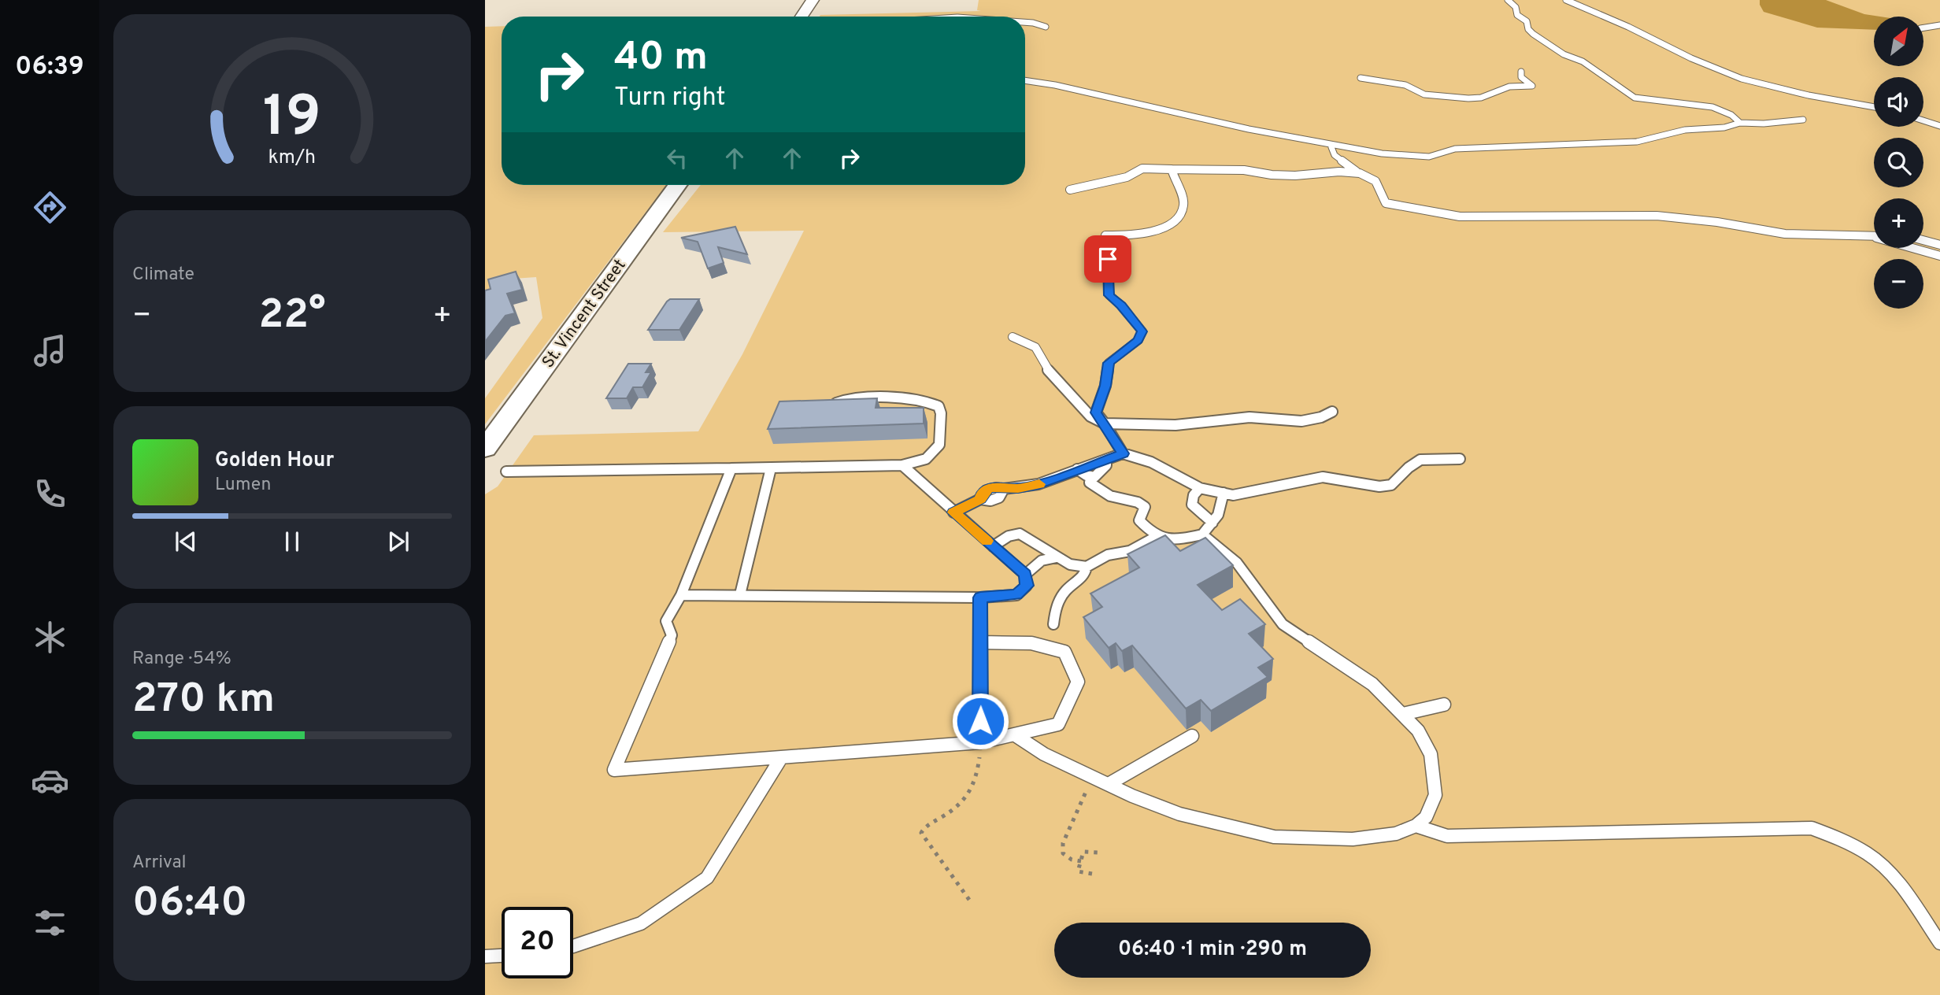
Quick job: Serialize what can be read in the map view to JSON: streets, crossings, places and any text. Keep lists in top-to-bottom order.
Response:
{
  "streets": {
    "main road": ["St. Vincent Street"]
  },
  "north": "top right",
  "page": {
    "tabs": "06:39",
    "map_buttons": ["+", "−"],
    "turn": ["40 m", "Turn right"],
    "tile": [
      "Climate",
      ["Range · 54%", "270 km"],
      ["Arrival", "06:40"]
    ],
    "heat": ["−", "22°", "+"],
    "song": ["Golden Hour", "Lumen"],
    "limit": "20",
    "trip": "06:40 · 1 min · 290 m",
    "gauge": ["19", "km/h"]
  }
}
